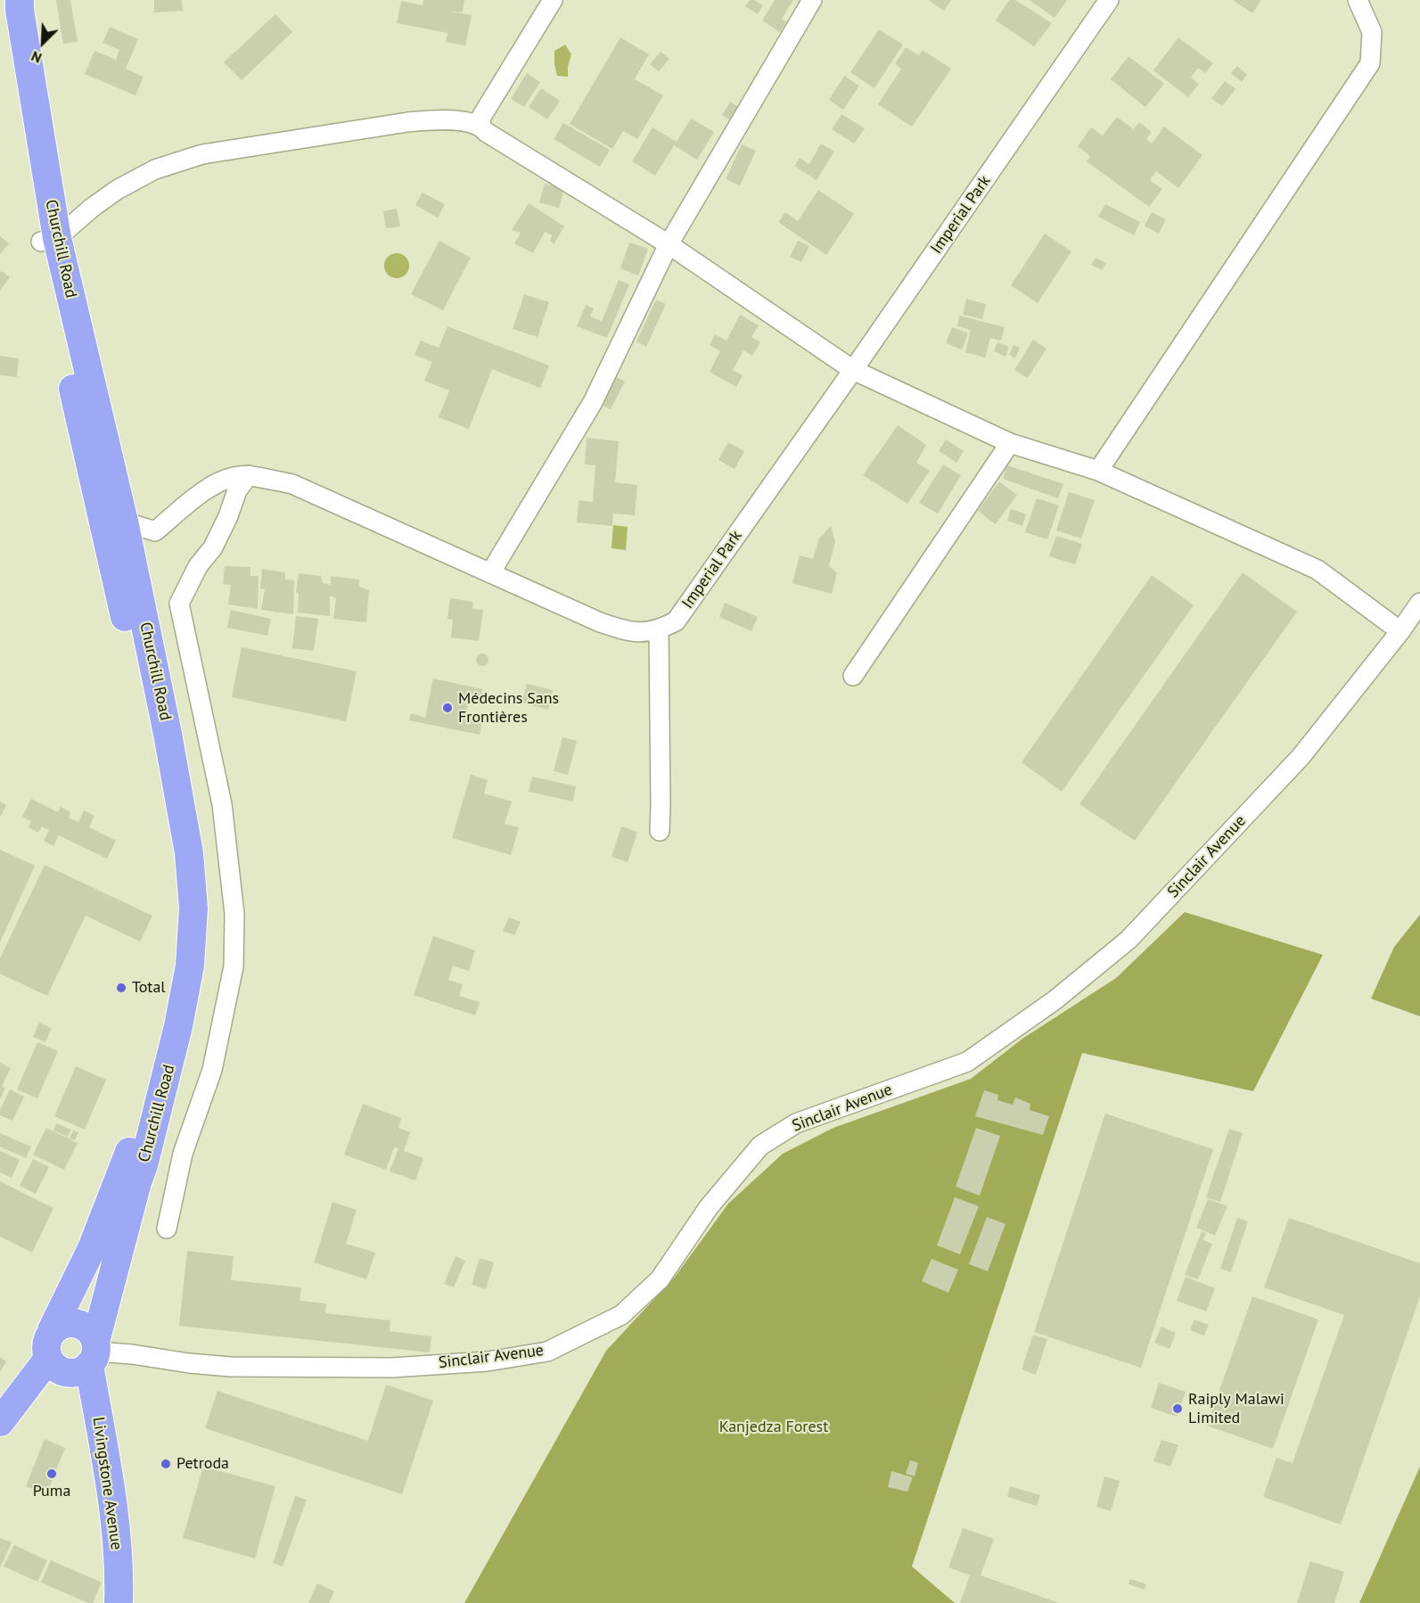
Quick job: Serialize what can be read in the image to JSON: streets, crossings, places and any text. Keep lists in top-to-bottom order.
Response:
{
  "streets": {
    "highway": ["Churchill Road", "Livingstone Avenue"],
    "street": ["Imperial Park", "Sinclair Avenue"]
  },
  "crossings": [
    ["Churchill Road", "Sinclair Avenue"],
    ["Churchill Road", "Livingstone Avenue"],
    ["Sinclair Avenue", "Livingstone Avenue"]
  ],
  "parks": ["Kanjedza Forest"],
  "places": [
    "Médecins Sans Frontières",
    "Total",
    "Raiply Malawi Limited",
    "Petroda",
    "Puma"
  ],
  "north": "bottom left"
}
